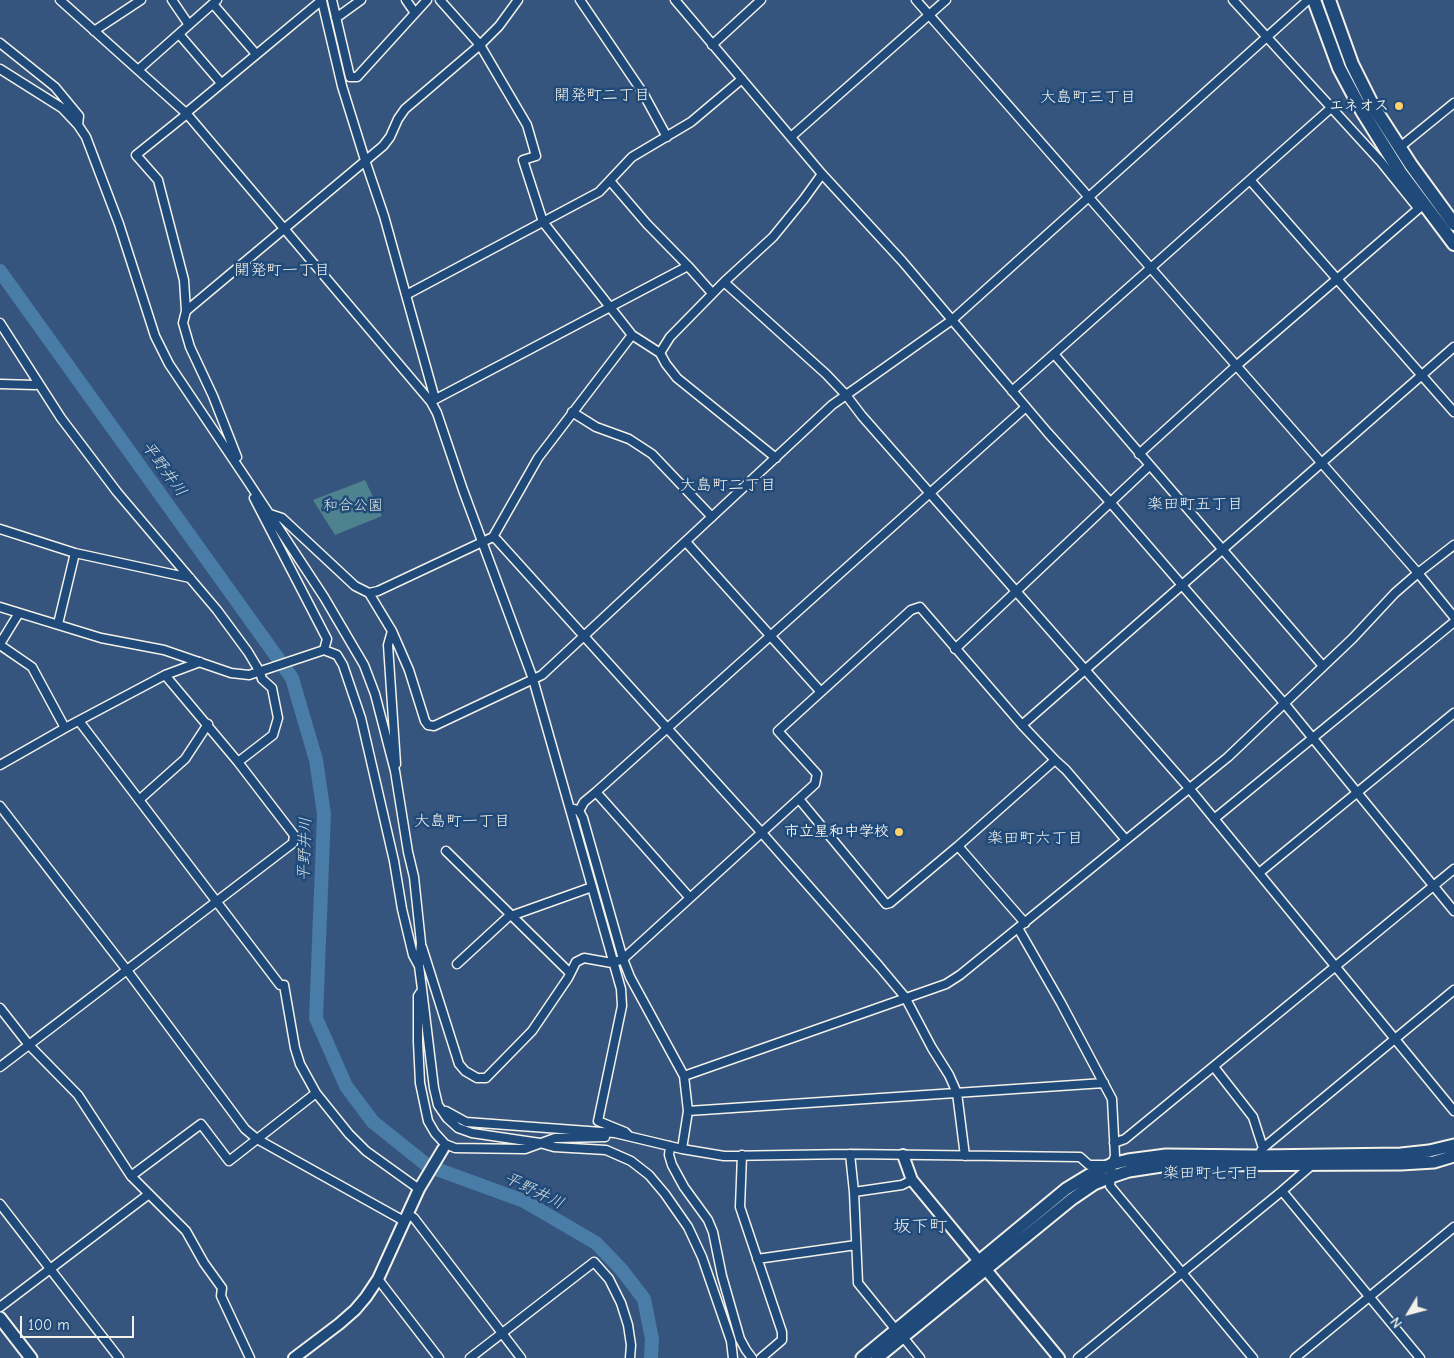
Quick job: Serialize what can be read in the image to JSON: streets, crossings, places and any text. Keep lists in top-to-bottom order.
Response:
{
  "districts": [
    "開発町二丁目",
    "大島町三丁目",
    "開発町一丁目",
    "大島町二丁目",
    "楽田町五丁目",
    "大島町一丁目",
    "楽田町六丁目",
    "楽田町七丁目",
    "坂下町"
  ],
  "water": ["平野井川"],
  "parks": ["和合公園"],
  "places": ["エネオス", "市立星和中学校"],
  "scale_bar": "100 m",
  "north": "bottom left"
}
